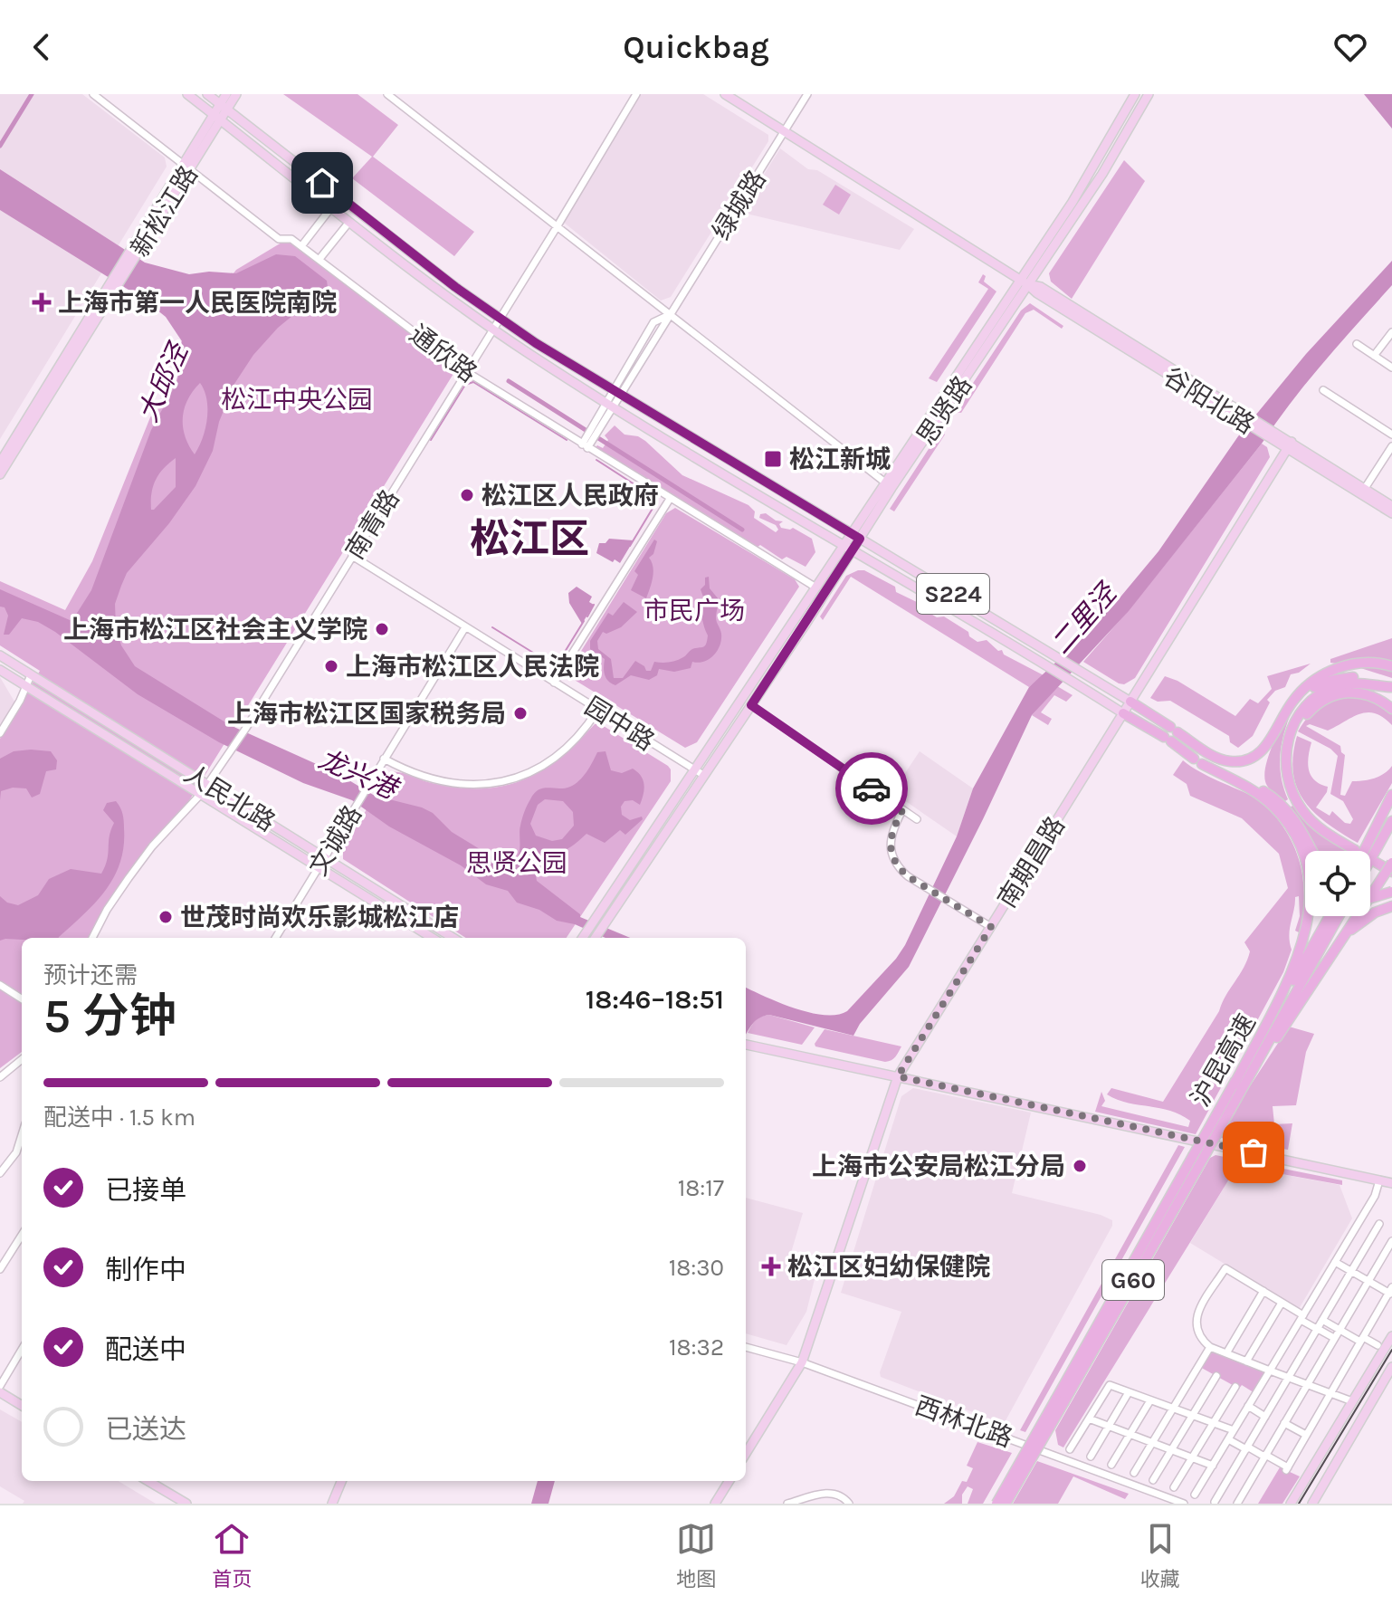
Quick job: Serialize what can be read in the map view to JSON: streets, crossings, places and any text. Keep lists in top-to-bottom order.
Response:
{
  "streets": {
    "highway": ["沪昆高速", "G60"],
    "main road": [
      "新松江路",
      "谷阳北路",
      "思贤路",
      "S224",
      "人民北路",
      "南期昌路"
    ],
    "street": [
      "绿城路",
      "通欣路",
      "南青路",
      "园中路",
      "文诚路",
      "西林北路"
    ]
  },
  "crossings": [
    ["绿城路", "通欣路"],
    ["绿城路", "谷阳北路"],
    ["绿城路", "S224"],
    ["新松江路", "通欣路"],
    ["新松江路", "S224"],
    ["通欣路", "思贤路"],
    ["通欣路", "南青路"],
    ["谷阳北路", "思贤路"],
    ["谷阳北路", "南期昌路"],
    ["思贤路", "S224"],
    ["思贤路", "园中路"],
    ["南青路", "S224"],
    ["南青路", "园中路"],
    ["南青路", "人民北路"],
    ["S224", "南期昌路"],
    ["园中路", "文诚路"],
    ["人民北路", "文诚路"],
    ["南期昌路", "西林北路"]
  ],
  "districts": ["松江区"],
  "water": ["大邱泾", "二里泾", "龙兴港"],
  "parks": ["松江中央公园", "市民广场", "思贤公园"],
  "places": {
    "health": ["上海市第一人民医院南院", "松江区妇幼保健院"],
    "transit": ["松江新城"],
    "other": [
      "松江区人民政府",
      "上海市松江区社会主义学院",
      "上海市松江区人民法院",
      "上海市松江区国家税务局",
      "世茂时尚欢乐影城松江店",
      "上海市公安局松江分局"
    ]
  },
  "page": {
    "header": "Quickbag",
    "heading": ["5 分钟", "预计还需", "18:46–18:51"],
    "bar": "配送中 · 1.5 km",
    "list": [
      ["已接单", "18:17"],
      ["制作中", "18:30"],
      ["配送中", "18:32"],
      "已送达"
    ],
    "tabs": ["首页", "地图", "收藏"]
  }
}
